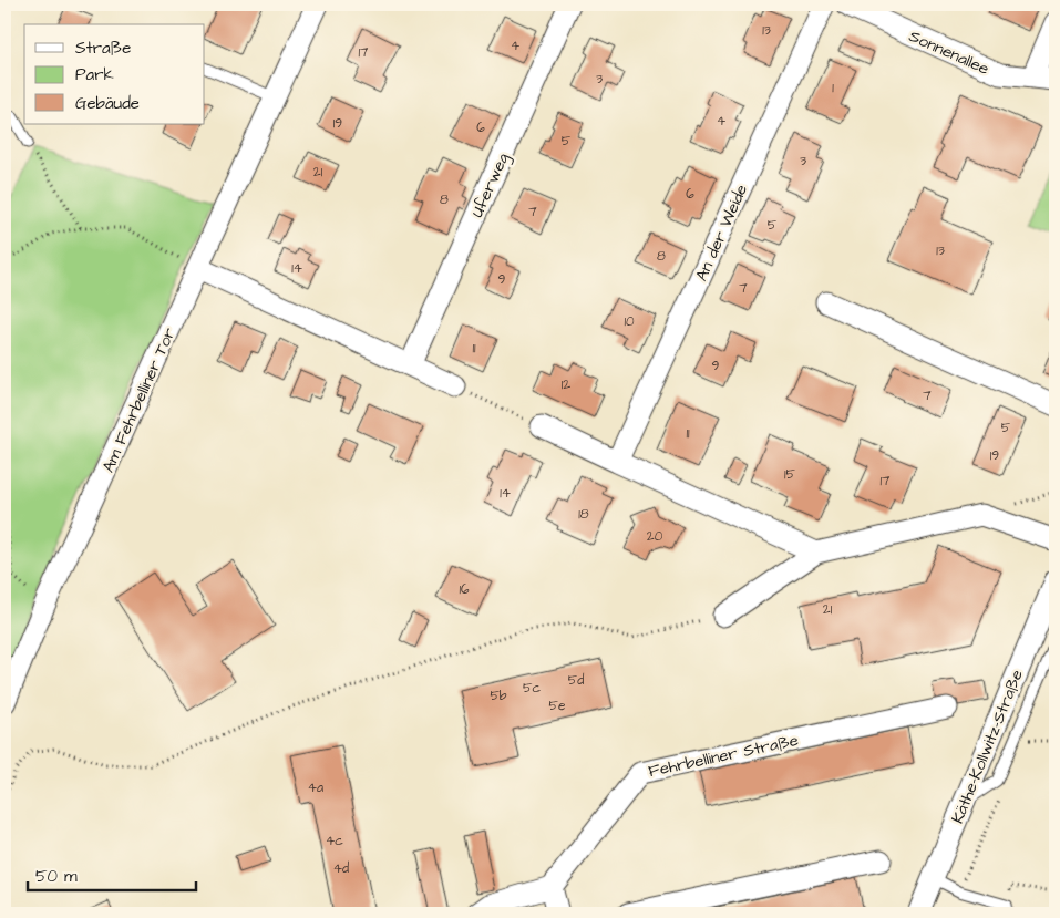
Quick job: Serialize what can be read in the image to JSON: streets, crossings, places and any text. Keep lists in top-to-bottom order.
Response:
{
  "streets": {
    "street": [
      "Sonnenallee",
      "Uferweg",
      "An der Weide",
      "Am Fehrbelliner Tor",
      "Käthe-Kollwitz-Straße",
      "Fehrbelliner Straße"
    ]
  },
  "house_numbers": [
    "13",
    "4",
    "17",
    "3",
    "1",
    "4",
    "19",
    "6",
    "5",
    "3",
    "21",
    "6",
    "8",
    "7",
    "5",
    "13",
    "8",
    "14",
    "9",
    "7",
    "10",
    "11",
    "9",
    "12",
    "7",
    "5",
    "11",
    "19",
    "15",
    "17",
    "14",
    "18",
    "20",
    "16",
    "21",
    "5d",
    "5c",
    "5b",
    "5e",
    "4a",
    "4c",
    "4d"
  ],
  "legend": ["Straße", "Park", "Gebäude"],
  "scale_bar": "50 m"
}
